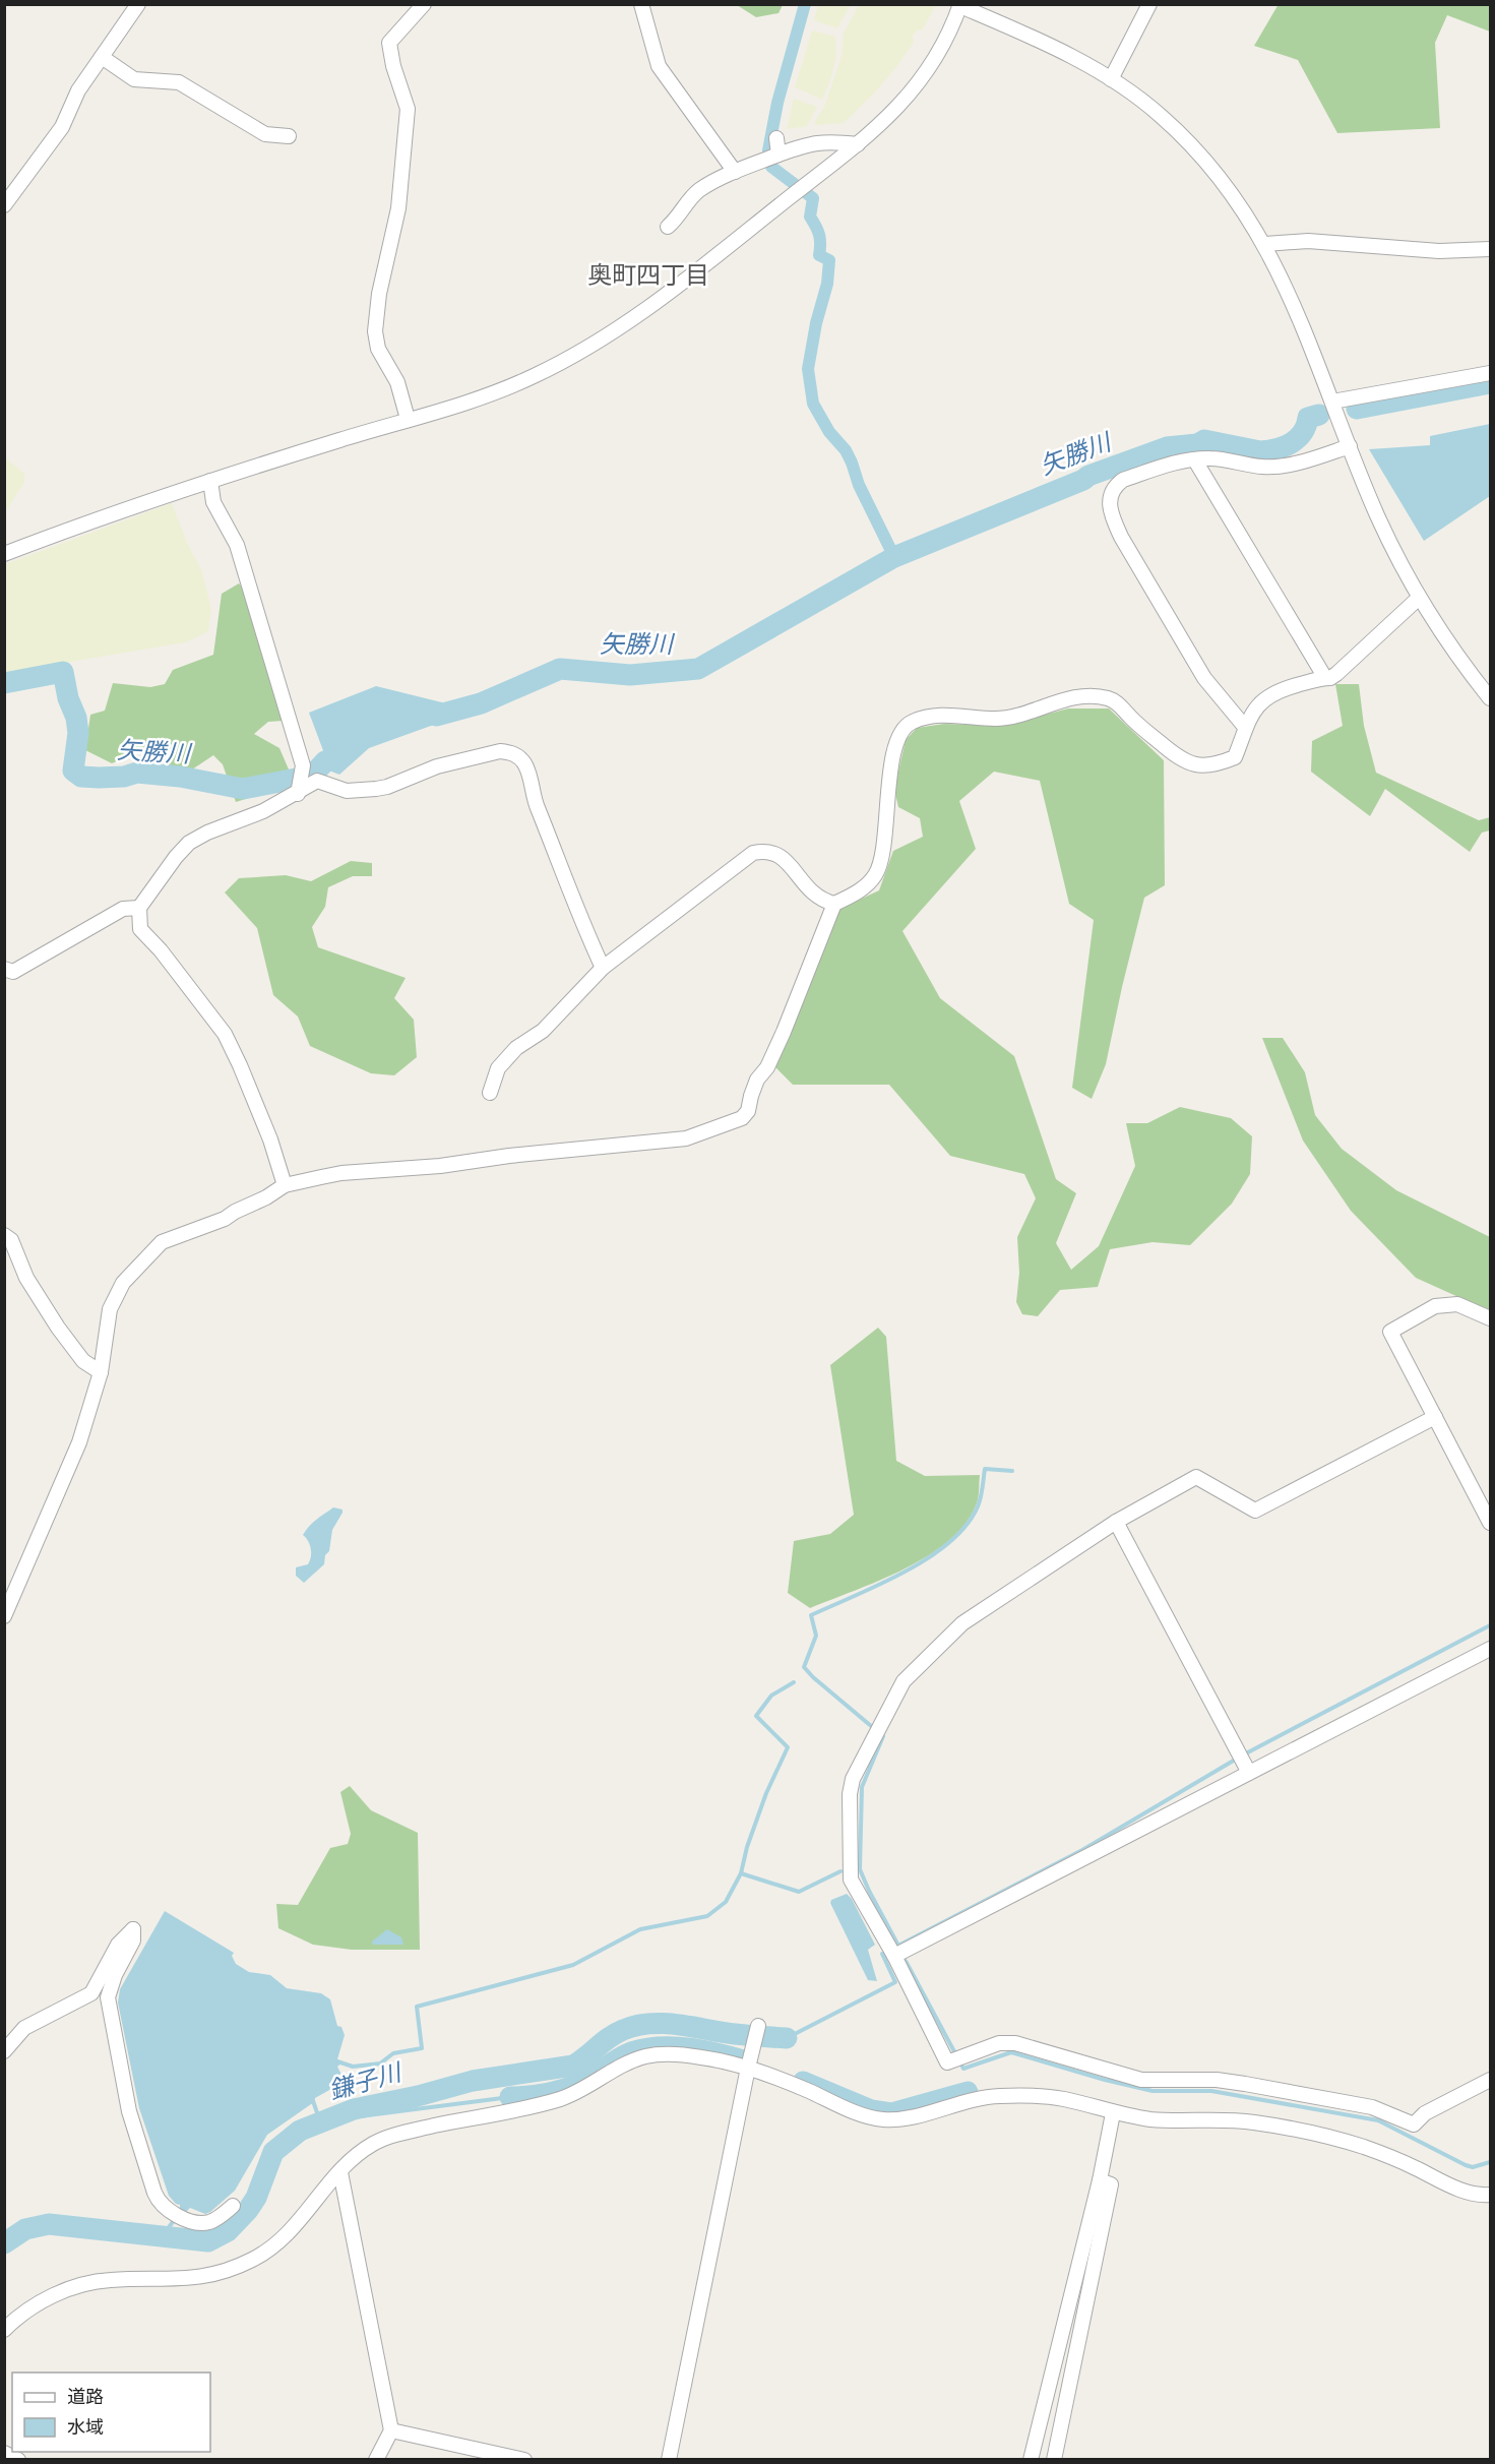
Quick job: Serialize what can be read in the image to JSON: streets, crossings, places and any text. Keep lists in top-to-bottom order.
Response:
{
  "districts": ["奥町四丁目"],
  "water": ["矢勝川", "鎌子川"],
  "legend": ["道路", "水域"]
}
